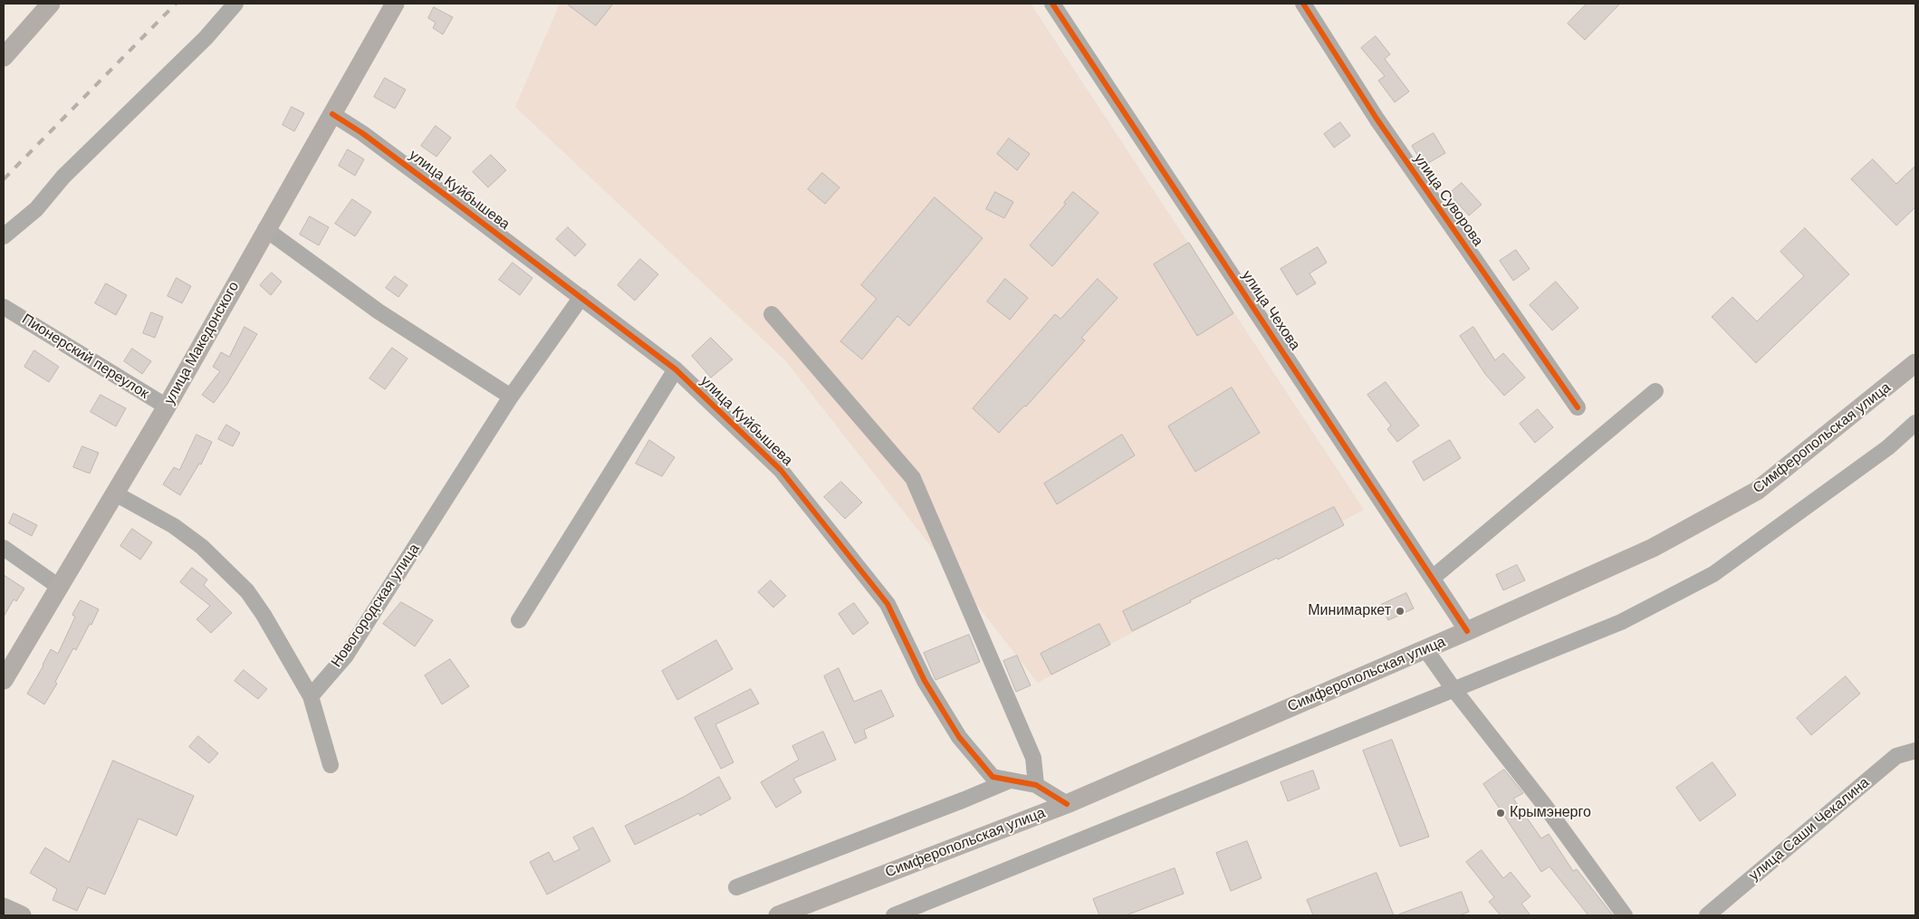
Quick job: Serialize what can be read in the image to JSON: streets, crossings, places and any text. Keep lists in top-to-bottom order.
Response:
{
  "streets": {
    "main road": ["улица Македонского", "Симферопольская улица"],
    "street": [
      "улица Куйбышева",
      "улица Суворова",
      "улица Чехова",
      "Пионерский переулок",
      "Новогородская улица",
      "улица Саши Чекалина"
    ]
  },
  "crossings": [
    ["улица Куйбышева", "улица Македонского"],
    ["улица Куйбышева", "Симферопольская улица"],
    ["улица Куйбышева", "Новогородская улица"],
    ["улица Чехова", "Симферопольская улица"],
    ["улица Македонского", "Пионерский переулок"]
  ],
  "places": ["Минимаркет", "Крымэнерго"]
}
